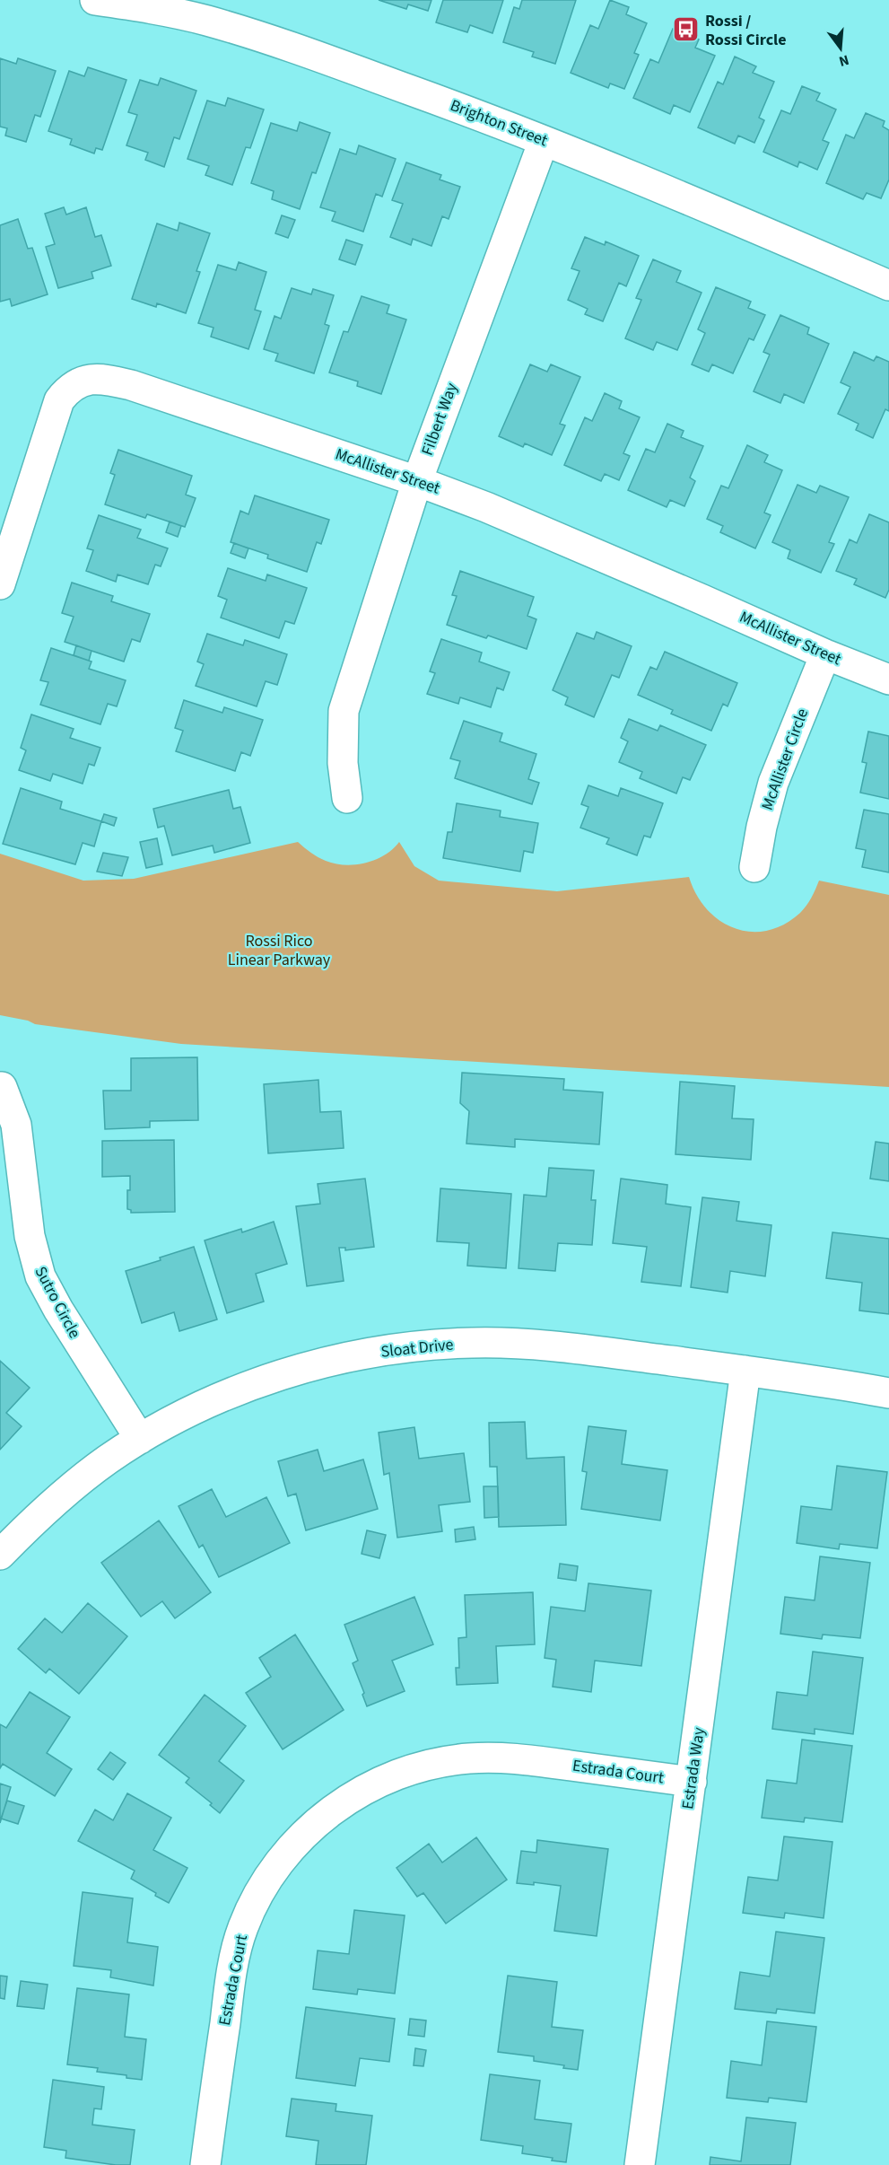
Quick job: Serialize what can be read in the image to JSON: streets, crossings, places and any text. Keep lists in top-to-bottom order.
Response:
{
  "streets": {
    "street": [
      "Brighton Street",
      "Filbert Way",
      "McAllister Street",
      "McAllister Circle",
      "Sutro Circle",
      "Sloat Drive",
      "Estrada Way",
      "Estrada Court"
    ]
  },
  "crossings": [
    ["Brighton Street", "Filbert Way"],
    ["Filbert Way", "McAllister Street"],
    ["McAllister Street", "McAllister Circle"],
    ["Sutro Circle", "Sloat Drive"],
    ["Sloat Drive", "Estrada Way"],
    ["Estrada Way", "Estrada Court"]
  ],
  "parks": ["Rossi Rico Linear Parkway"],
  "places": {
    "bus stop": ["Rossi / Rossi Circle"]
  },
  "north": "bottom"
}
